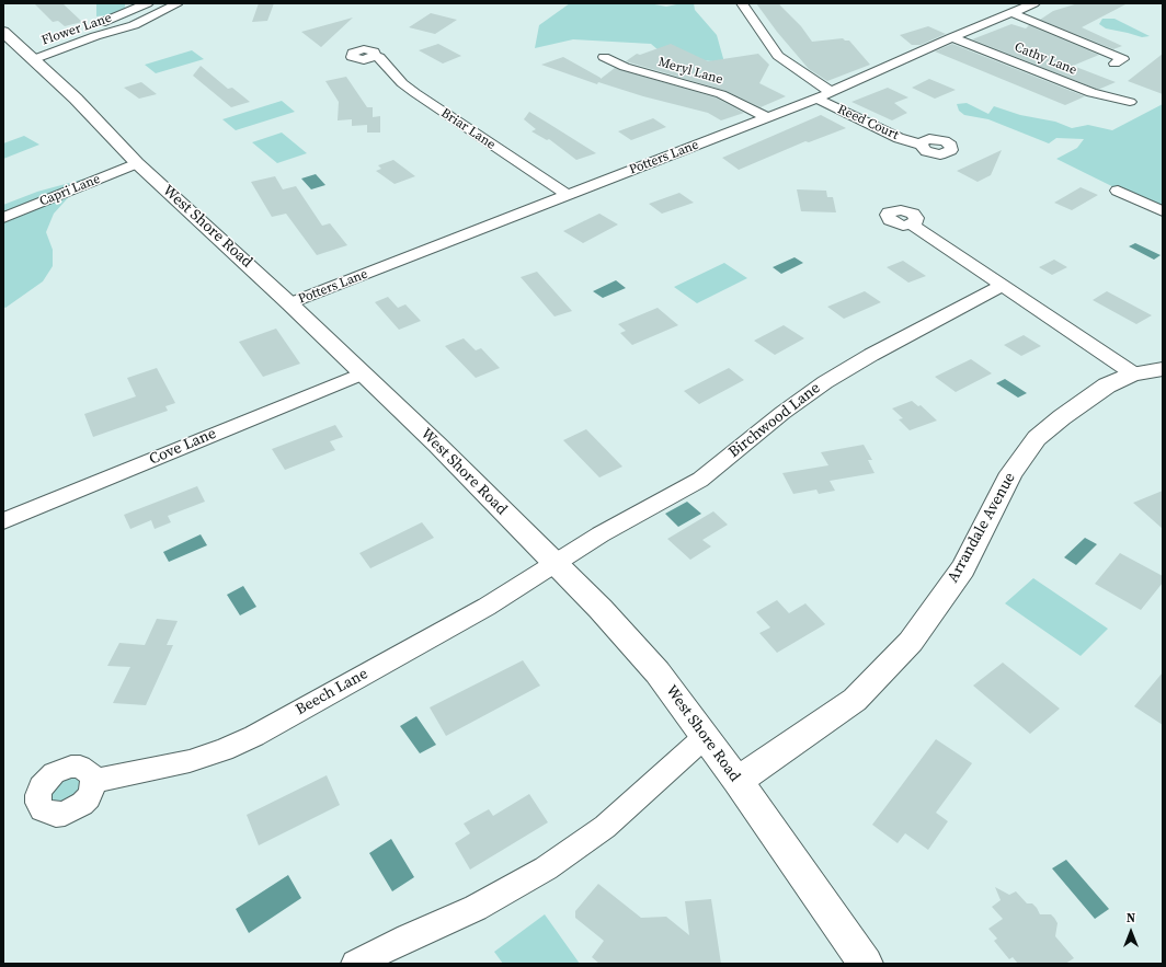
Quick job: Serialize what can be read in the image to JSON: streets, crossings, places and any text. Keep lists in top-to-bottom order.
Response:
{
  "streets": {
    "main road": ["West Shore Road", "Arrandale Avenue"],
    "street": [
      "Flower Lane",
      "Cathy Lane",
      "Meryl Lane",
      "Reed Court",
      "Briar Lane",
      "Potters Lane",
      "Capri Lane",
      "Birchwood Lane",
      "Cove Lane",
      "Beech Lane"
    ]
  },
  "crossings": [
    ["Flower Lane", "West Shore Road"],
    ["Cathy Lane", "Potters Lane"],
    ["Meryl Lane", "Potters Lane"],
    ["Reed Court", "Potters Lane"],
    ["Briar Lane", "Potters Lane"],
    ["Potters Lane", "West Shore Road"],
    ["Capri Lane", "West Shore Road"],
    ["West Shore Road", "Birchwood Lane"],
    ["West Shore Road", "Cove Lane"],
    ["West Shore Road", "Arrandale Avenue"],
    ["West Shore Road", "Beech Lane"],
    ["Birchwood Lane", "Beech Lane"]
  ],
  "north": "top"
}
